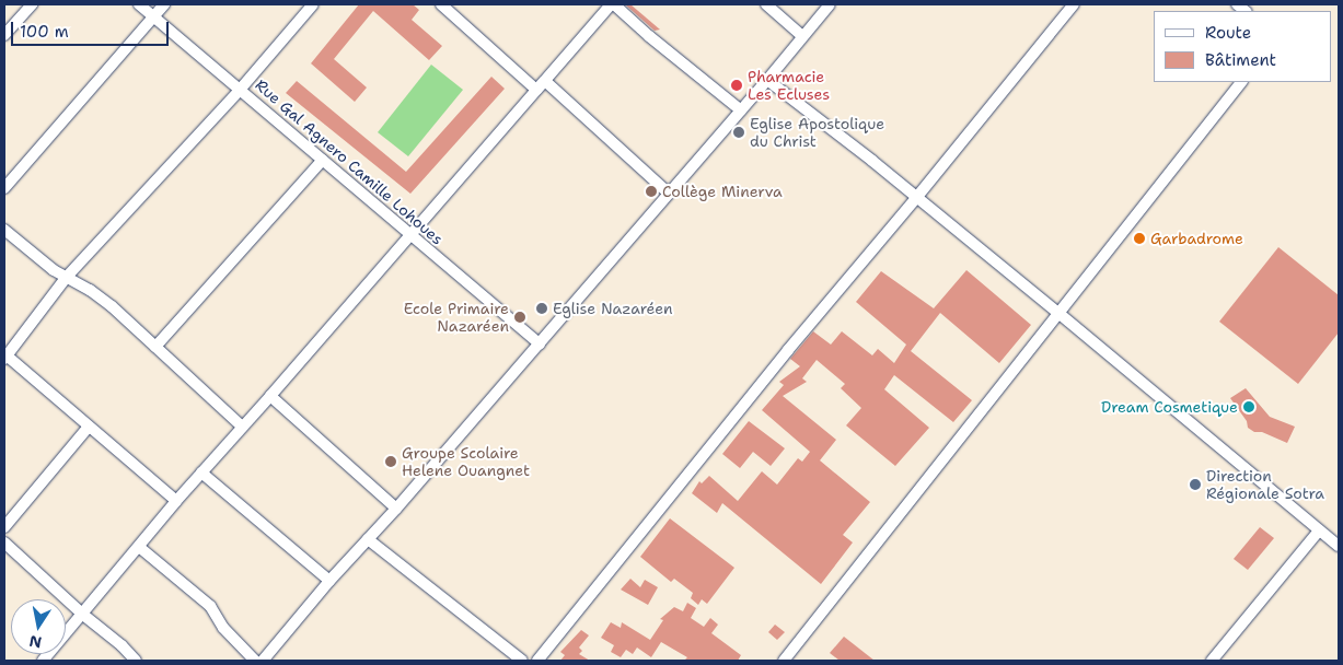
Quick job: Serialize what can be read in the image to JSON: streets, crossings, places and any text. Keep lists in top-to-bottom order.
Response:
{
  "streets": {
    "street": ["Rue Gal Agnero Camille Lohoues"]
  },
  "places": [
    "Pharmacie Les Ecluses",
    "Eglise Apostolique du Christ",
    "Collège Minerva",
    "Garbadrome",
    "Eglise Nazaréen",
    "Ecole Primaire Nazaréen",
    "Dream Cosmetique",
    "Groupe Scolaire Helene Ouangnet",
    "Direction Régionale Sotra"
  ],
  "legend": ["Route", "Bâtiment"],
  "scale_bar": "100 m",
  "north": "bottom"
}
